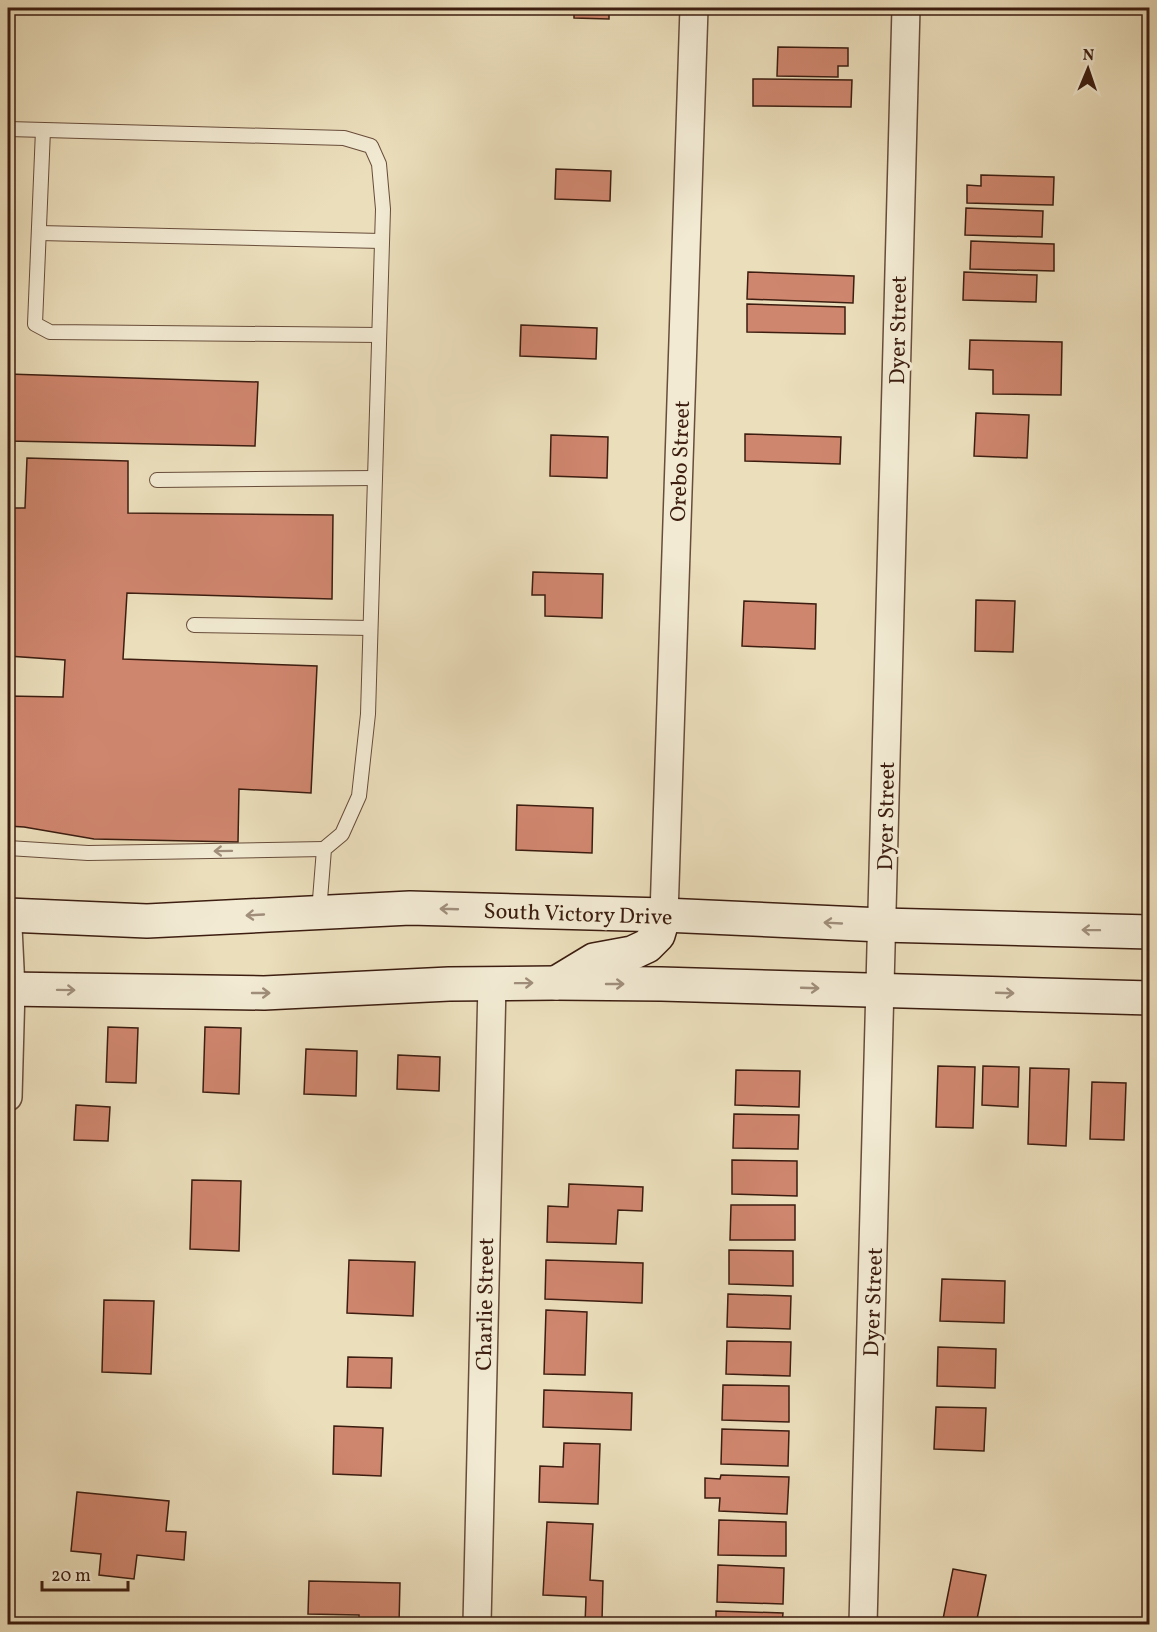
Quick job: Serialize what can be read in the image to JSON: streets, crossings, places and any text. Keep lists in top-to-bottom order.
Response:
{
  "streets": {
    "main road": ["South Victory Drive"],
    "street": ["Dyer Street", "Orebo Street", "Charlie Street"]
  },
  "crossings": [
    ["Dyer Street", "South Victory Drive"],
    ["Orebo Street", "South Victory Drive"]
  ],
  "scale_bar": "20 m",
  "north": "top"
}
